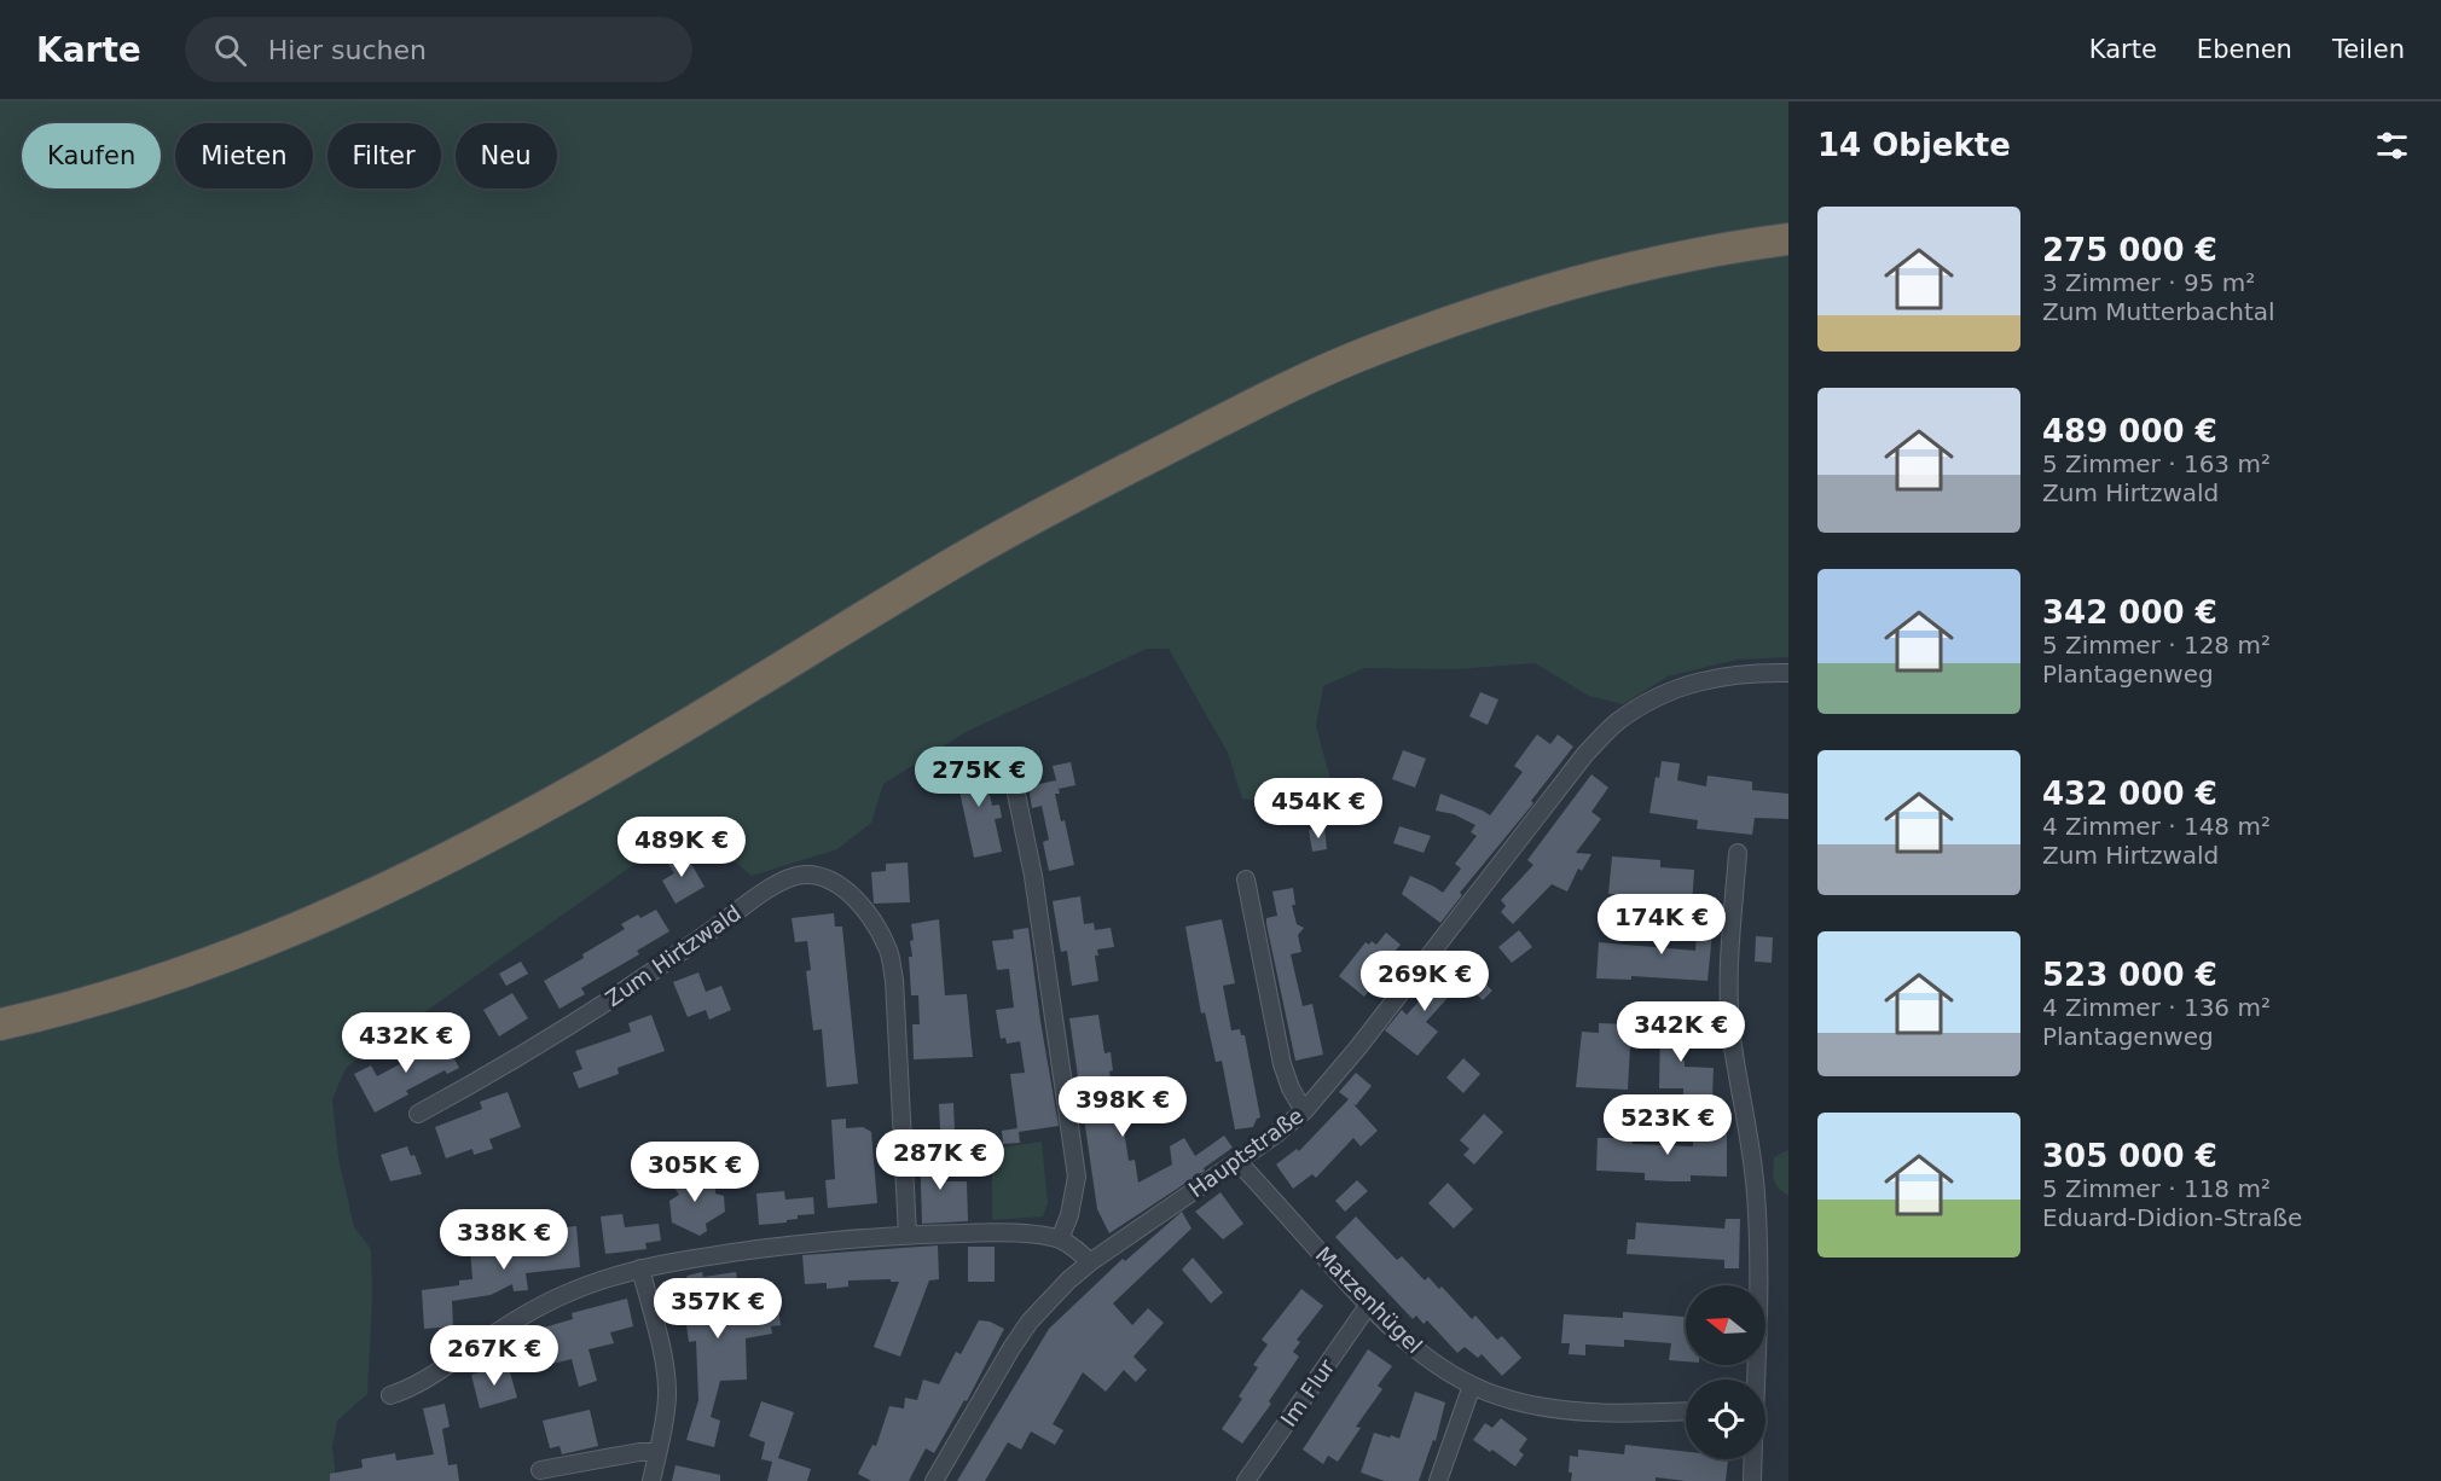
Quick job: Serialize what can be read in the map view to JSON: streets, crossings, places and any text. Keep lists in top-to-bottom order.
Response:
{
  "streets": {
    "street": [
      "Zum Hirtzwald",
      "Hauptstraße",
      "Matzenhügel",
      "Im Flur"
    ]
  },
  "crossings": [
    ["Hauptstraße", "Matzenhügel"],
    ["Matzenhügel", "Im Flur"]
  ],
  "north": "left",
  "page": {
    "header": "Karte",
    "search": "Hier suchen",
    "nav": ["Karte", "Ebenen", "Teilen"],
    "heading": "14 Objekte",
    "chip": [
      "Kaufen",
      "Mieten",
      "Filter",
      "Neu"
    ],
    "list": [
      {
        "name": "275 000 €",
        "note": "3 Zimmer · 95 m² · Zum Mutterbachtal"
      },
      {
        "name": "489 000 €",
        "note": "5 Zimmer · 163 m² · Zum Hirtzwald"
      },
      {
        "name": "342 000 €",
        "note": "5 Zimmer · 128 m² · Plantagenweg"
      },
      {
        "name": "432 000 €",
        "note": "4 Zimmer · 148 m² · Zum Hirtzwald"
      },
      {
        "name": "523 000 €",
        "note": "4 Zimmer · 136 m² · Plantagenweg"
      },
      {
        "name": "305 000 €",
        "note": "5 Zimmer · 118 m² · Eduard-Didion-Straße"
      }
    ],
    "price": [
      "275K €",
      "454K €",
      "489K €",
      "174K €",
      "269K €",
      "342K €",
      "432K €",
      "398K €",
      "523K €",
      "287K €",
      "305K €",
      "338K €",
      "357K €",
      "267K €"
    ]
  }
}
